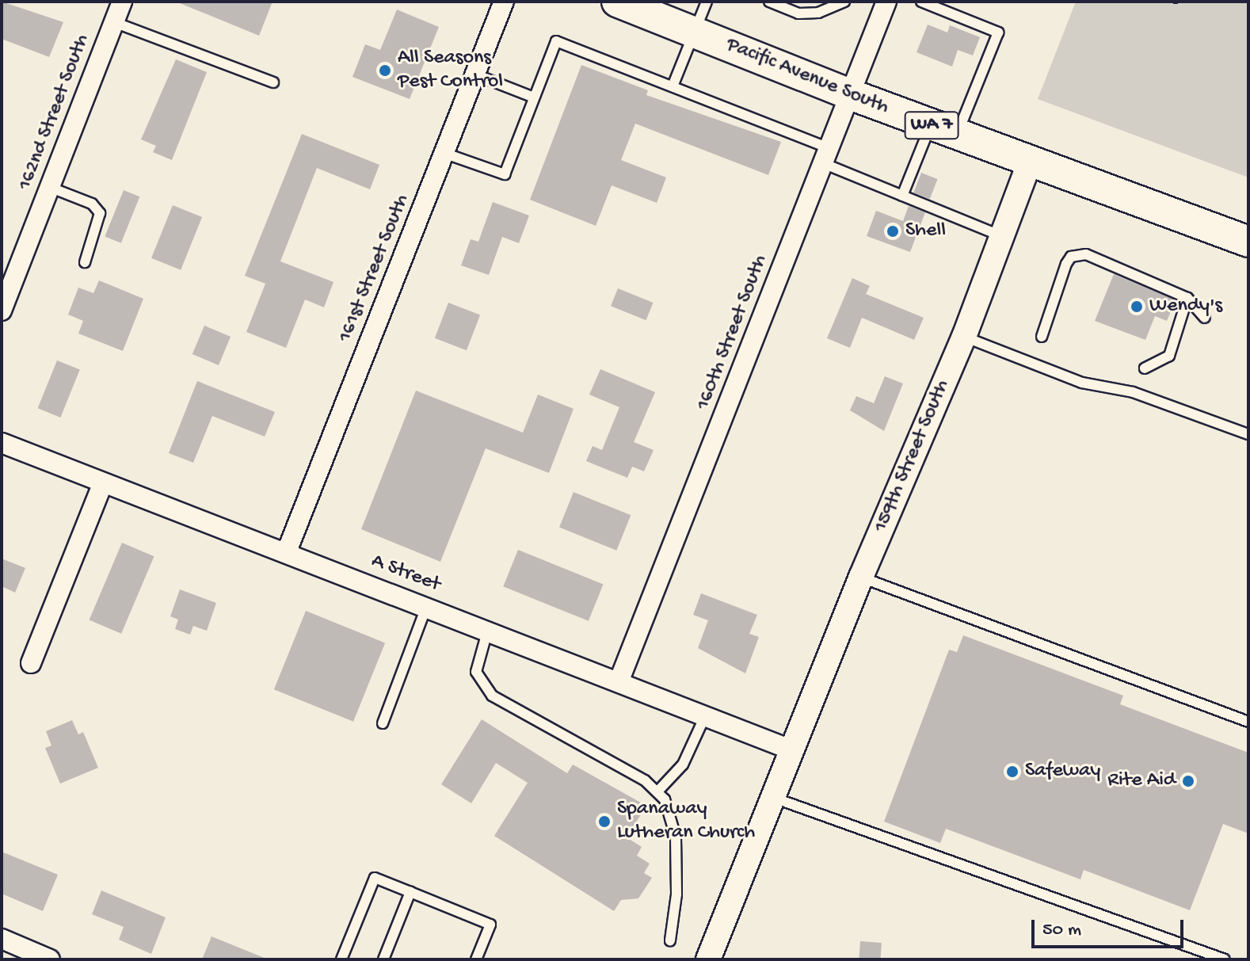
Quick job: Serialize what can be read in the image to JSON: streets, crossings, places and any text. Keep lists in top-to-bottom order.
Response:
{
  "streets": {
    "main road": ["Pacific Avenue South", "WA 7"],
    "street": [
      "162nd Street South",
      "161st Street South",
      "160th Street South",
      "159th Street South",
      "A Street"
    ]
  },
  "crossings": [
    ["Pacific Avenue South", "160th Street South"],
    ["Pacific Avenue South", "159th Street South"],
    ["161st Street South", "A Street"],
    ["160th Street South", "A Street"],
    ["159th Street South", "A Street"]
  ],
  "places": [
    "All Seasons Pest Control",
    "Shell",
    "Wendy's",
    "Safeway",
    "Rite Aid",
    "Spanaway Lutheran Church"
  ],
  "scale_bar": "50 m"
}
